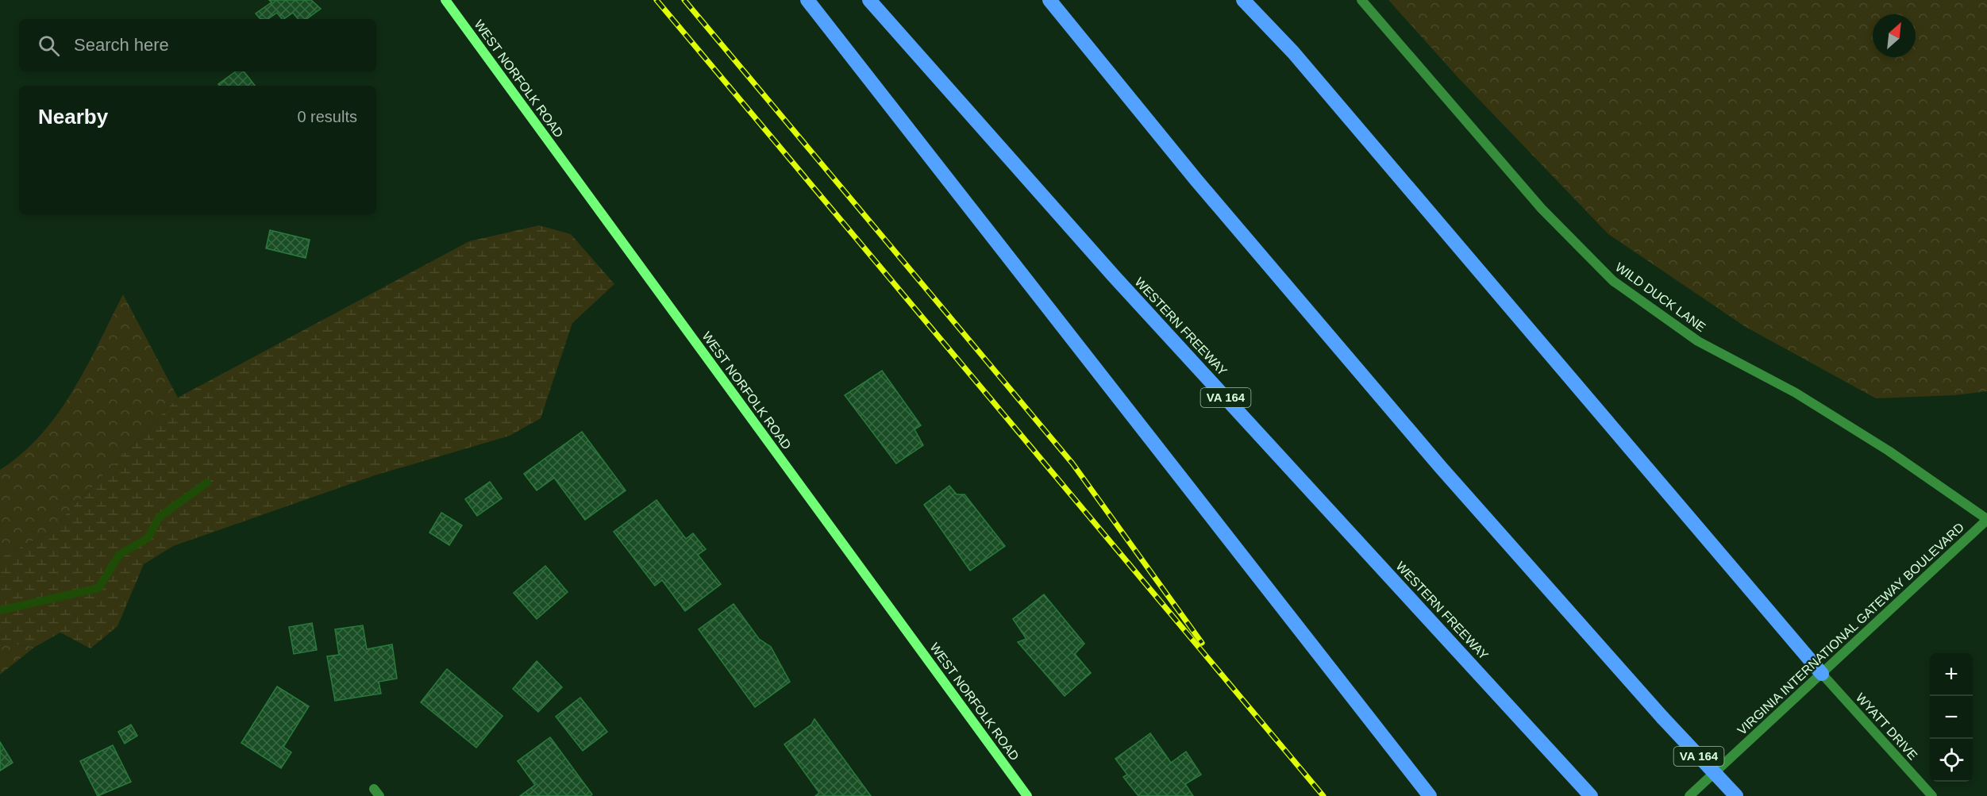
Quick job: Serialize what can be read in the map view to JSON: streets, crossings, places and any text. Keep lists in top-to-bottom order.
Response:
{
  "streets": {
    "highway": ["WESTERN FREEWAY", "VA 164"],
    "street": [
      "WEST NORFOLK ROAD",
      "WILD DUCK LANE",
      "VIRGINIA INTERNATIONAL GATEWAY BOULEVARD",
      "WYATT DRIVE"
    ]
  },
  "crossings": [
    ["WILD DUCK LANE", "VIRGINIA INTERNATIONAL GATEWAY BOULEVARD"],
    ["VIRGINIA INTERNATIONAL GATEWAY BOULEVARD", "WYATT DRIVE"]
  ],
  "north": "top right",
  "page": {
    "search": "Search here",
    "heading": ["Nearby", "0 results"],
    "map_buttons": ["+", "−"]
  }
}
